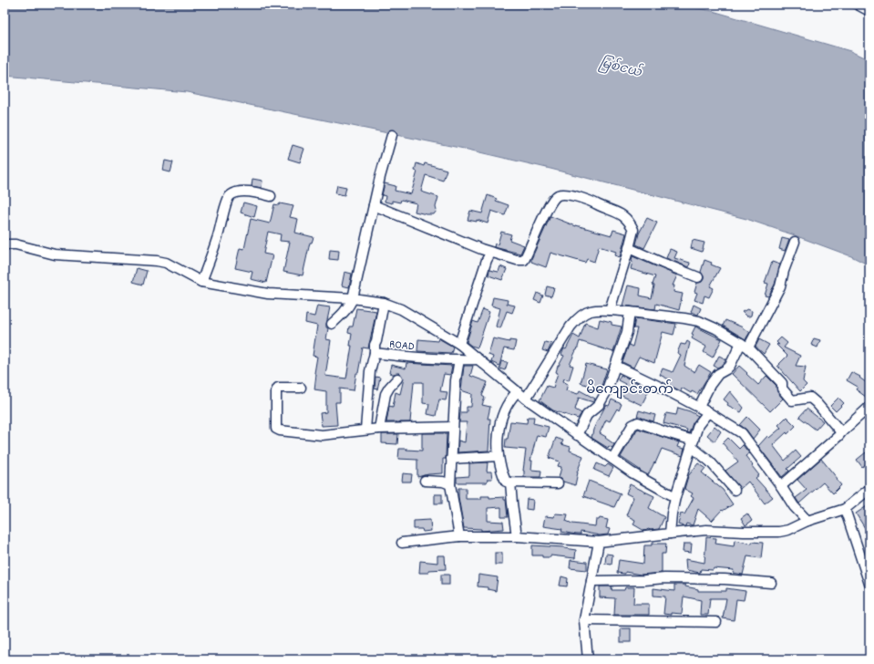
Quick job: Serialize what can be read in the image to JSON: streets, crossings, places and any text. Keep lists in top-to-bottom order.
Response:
{
  "streets": {
    "street": ["ROAD"]
  },
  "districts": ["မိကျောင်းတက်"],
  "water": ["မြစ်ငယ်"]
}
